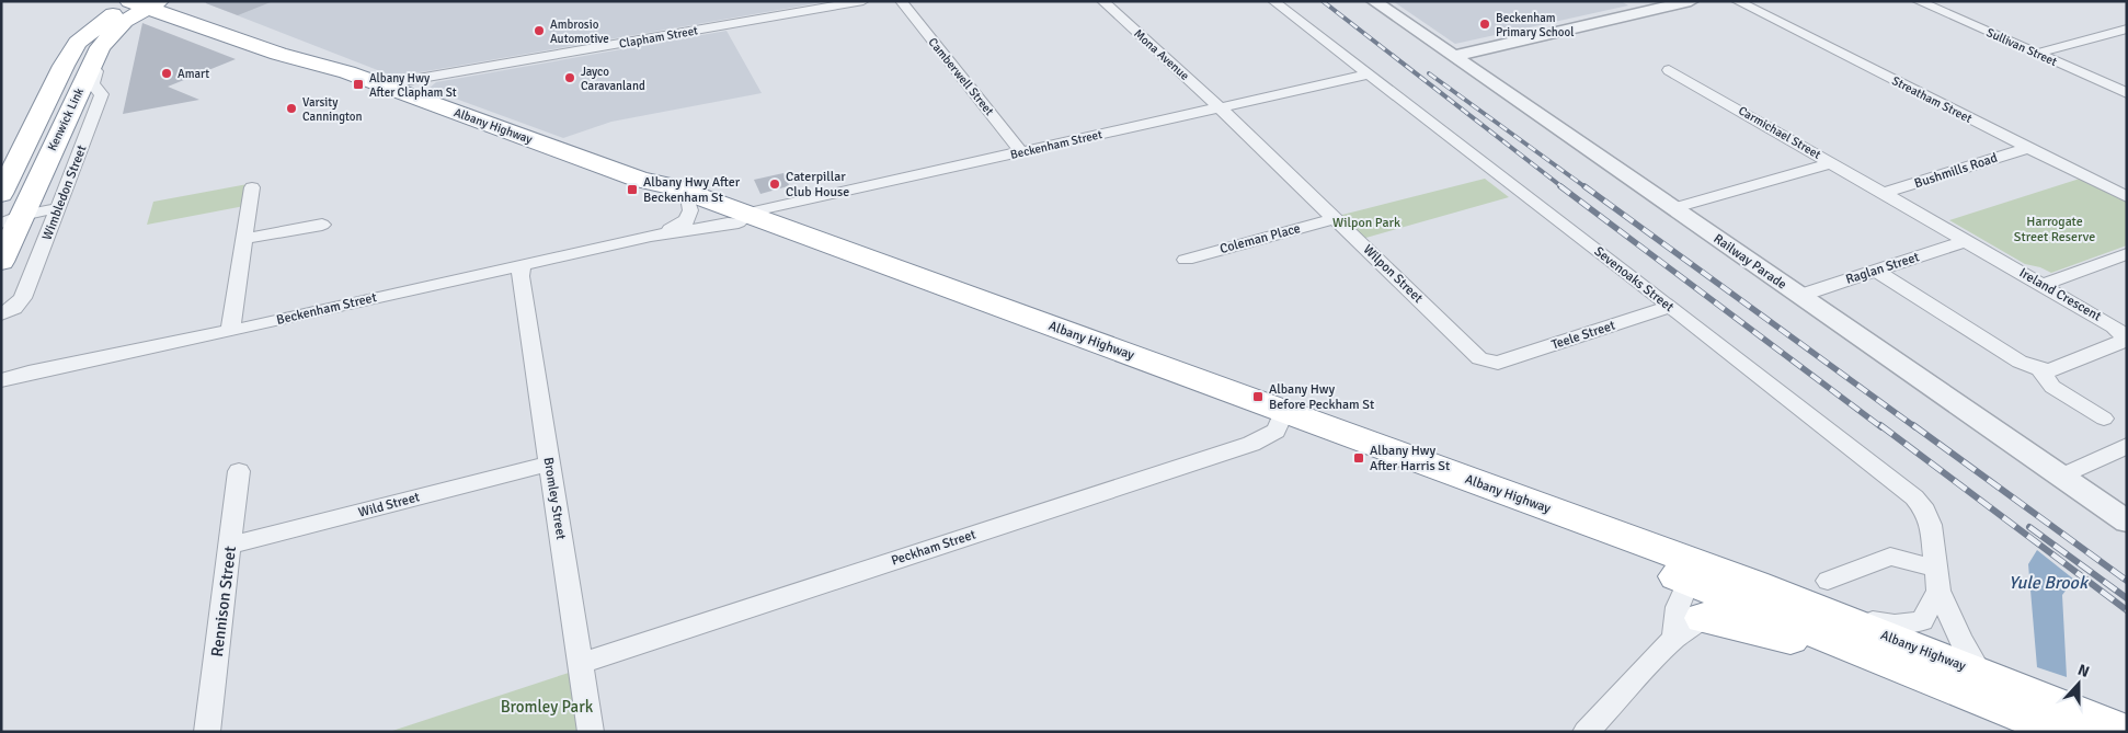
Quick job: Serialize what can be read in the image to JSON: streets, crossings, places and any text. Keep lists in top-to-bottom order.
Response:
{
  "streets": {
    "highway": ["Kenwick Link", "Albany Highway"],
    "street": [
      "Clapham Street",
      "Sullivan Street",
      "Mona Avenue",
      "Camberwell Street",
      "Streatham Street",
      "Carmichael Street",
      "Beckenham Street",
      "Bushmills Road",
      "Wimbledon Street",
      "Coleman Place",
      "Railway Parade",
      "Raglan Street",
      "Wilpon Street",
      "Sevenoaks Street",
      "Ireland Crescent",
      "Teele Street",
      "Bromley Street",
      "Wild Street",
      "Peckham Street",
      "Rennison Street"
    ]
  },
  "crossings": [
    ["Clapham Street", "Albany Highway"],
    ["Mona Avenue", "Beckenham Street"],
    ["Mona Avenue", "Wilpon Street"],
    ["Camberwell Street", "Beckenham Street"],
    ["Streatham Street", "Bushmills Road"],
    ["Kenwick Link", "Albany Highway"],
    ["Kenwick Link", "Wimbledon Street"],
    ["Albany Highway", "Beckenham Street"],
    ["Albany Highway", "Sevenoaks Street"],
    ["Albany Highway", "Peckham Street"],
    ["Carmichael Street", "Railway Parade"],
    ["Carmichael Street", "Ireland Crescent"],
    ["Beckenham Street", "Wilpon Street"],
    ["Beckenham Street", "Sevenoaks Street"],
    ["Beckenham Street", "Bromley Street"],
    ["Bushmills Road", "Ireland Crescent"],
    ["Coleman Place", "Wilpon Street"],
    ["Railway Parade", "Raglan Street"],
    ["Raglan Street", "Ireland Crescent"],
    ["Wilpon Street", "Teele Street"],
    ["Sevenoaks Street", "Teele Street"],
    ["Bromley Street", "Wild Street"],
    ["Bromley Street", "Peckham Street"],
    ["Wild Street", "Rennison Street"]
  ],
  "water": ["Yule Brook"],
  "parks": ["Harrogate Street Reserve", "Wilpon Park", "Bromley Park"],
  "places": {
    "other": [
      "Beckenham Primary School",
      "Ambrosio Automotive",
      "Amart",
      "Jayco Caravanland",
      "Varsity Cannington",
      "Caterpillar Club House"
    ],
    "transit": [
      "Albany Hwy After Clapham St",
      "Albany Hwy After Beckenham St",
      "Albany Hwy Before Peckham St",
      "Albany Hwy After Harris St"
    ]
  },
  "north": "top"
}
